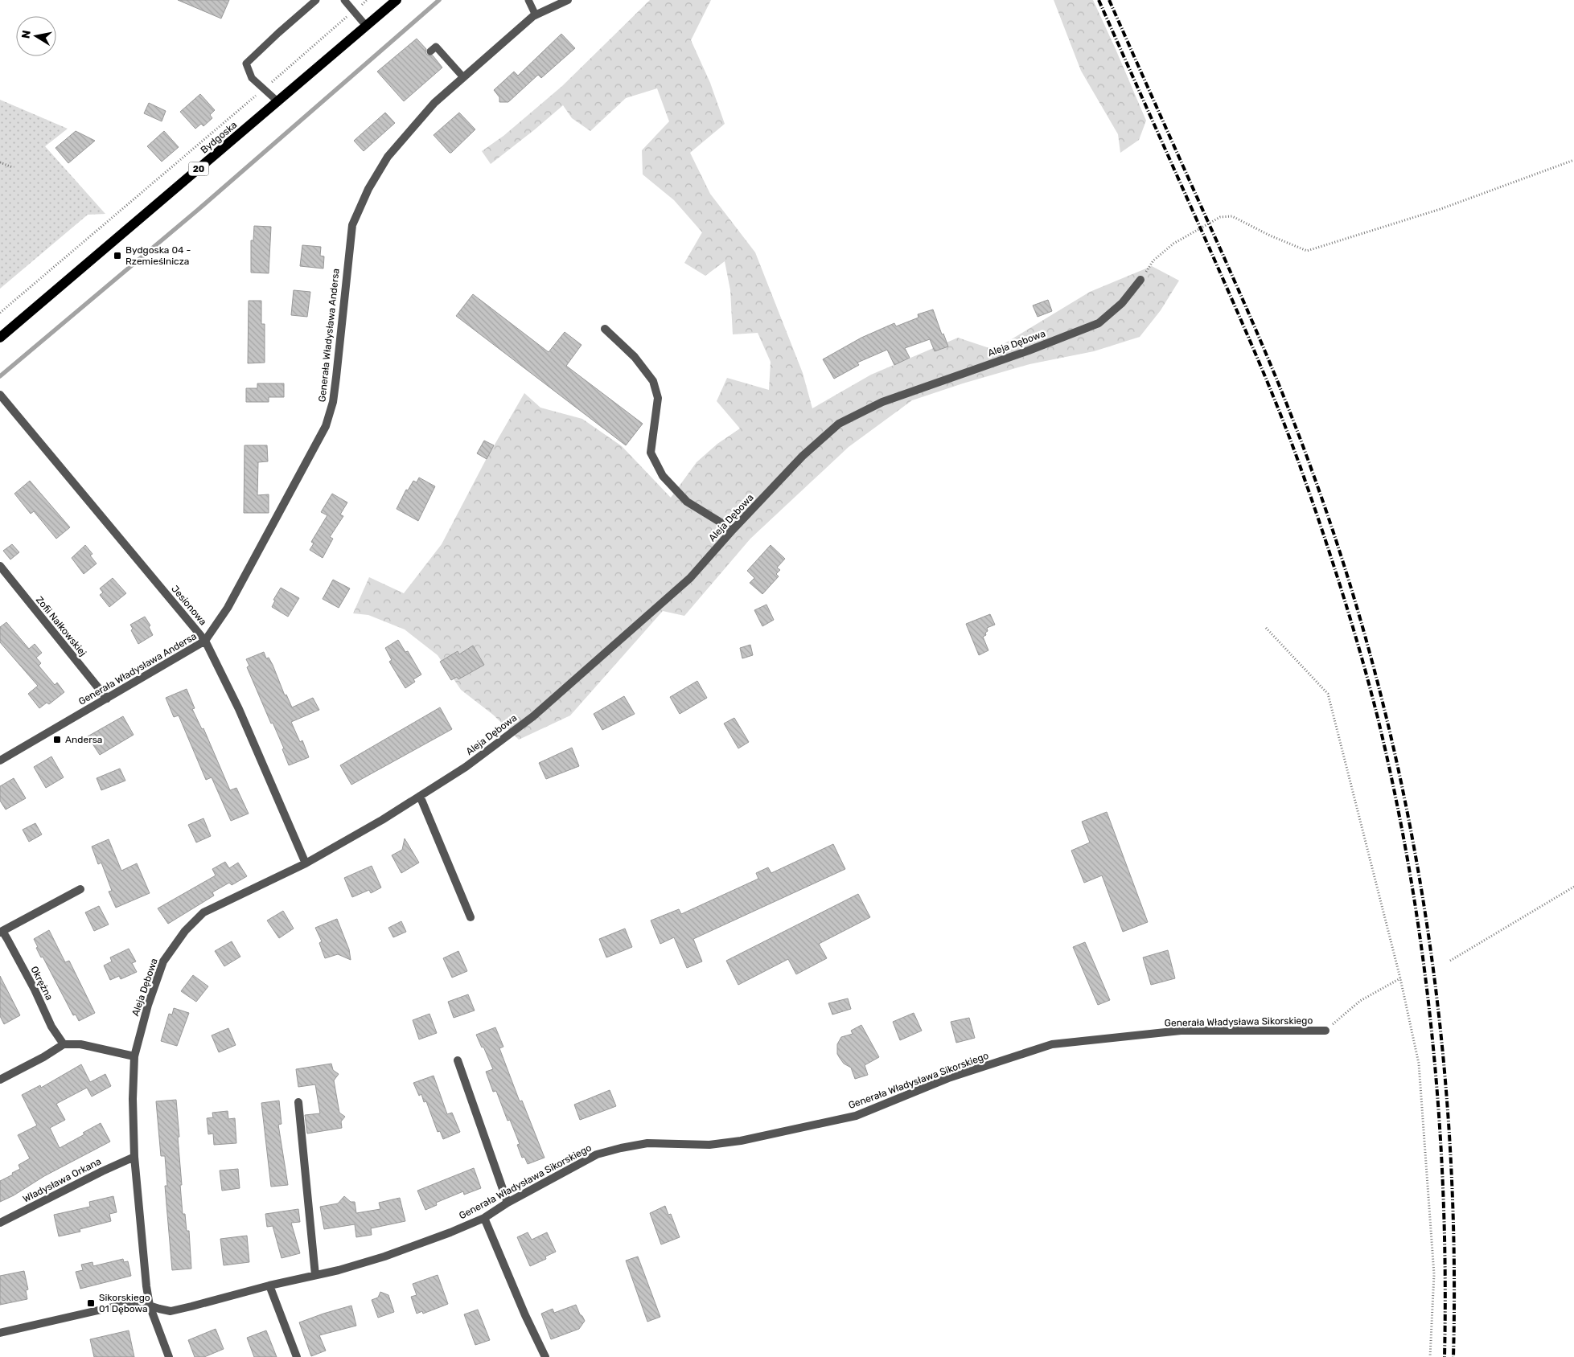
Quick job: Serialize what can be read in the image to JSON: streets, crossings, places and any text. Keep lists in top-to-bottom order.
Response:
{
  "streets": {
    "main road": ["Bydgoska", "20"],
    "street": [
      "Generała Władysława Andersa",
      "Aleja Dębowa",
      "Jesionowa",
      "Zofii Nałkowskiej",
      "Okrężna",
      "Generała Władysława Sikorskiego",
      "Władysława Orkana"
    ]
  },
  "crossings": [
    ["Generała Władysława Andersa", "Jesionowa"],
    ["Generała Władysława Andersa", "Zofii Nałkowskiej"],
    ["Aleja Dębowa", "Jesionowa"],
    ["Aleja Dębowa", "Generała Władysława Sikorskiego"],
    ["Aleja Dębowa", "Władysława Orkana"]
  ],
  "places": {
    "transit": ["Bydgoska 04 - Rzemieślnicza", "Andersa", "Sikorskiego 01 Dębowa"]
  },
  "north": "left"
}
